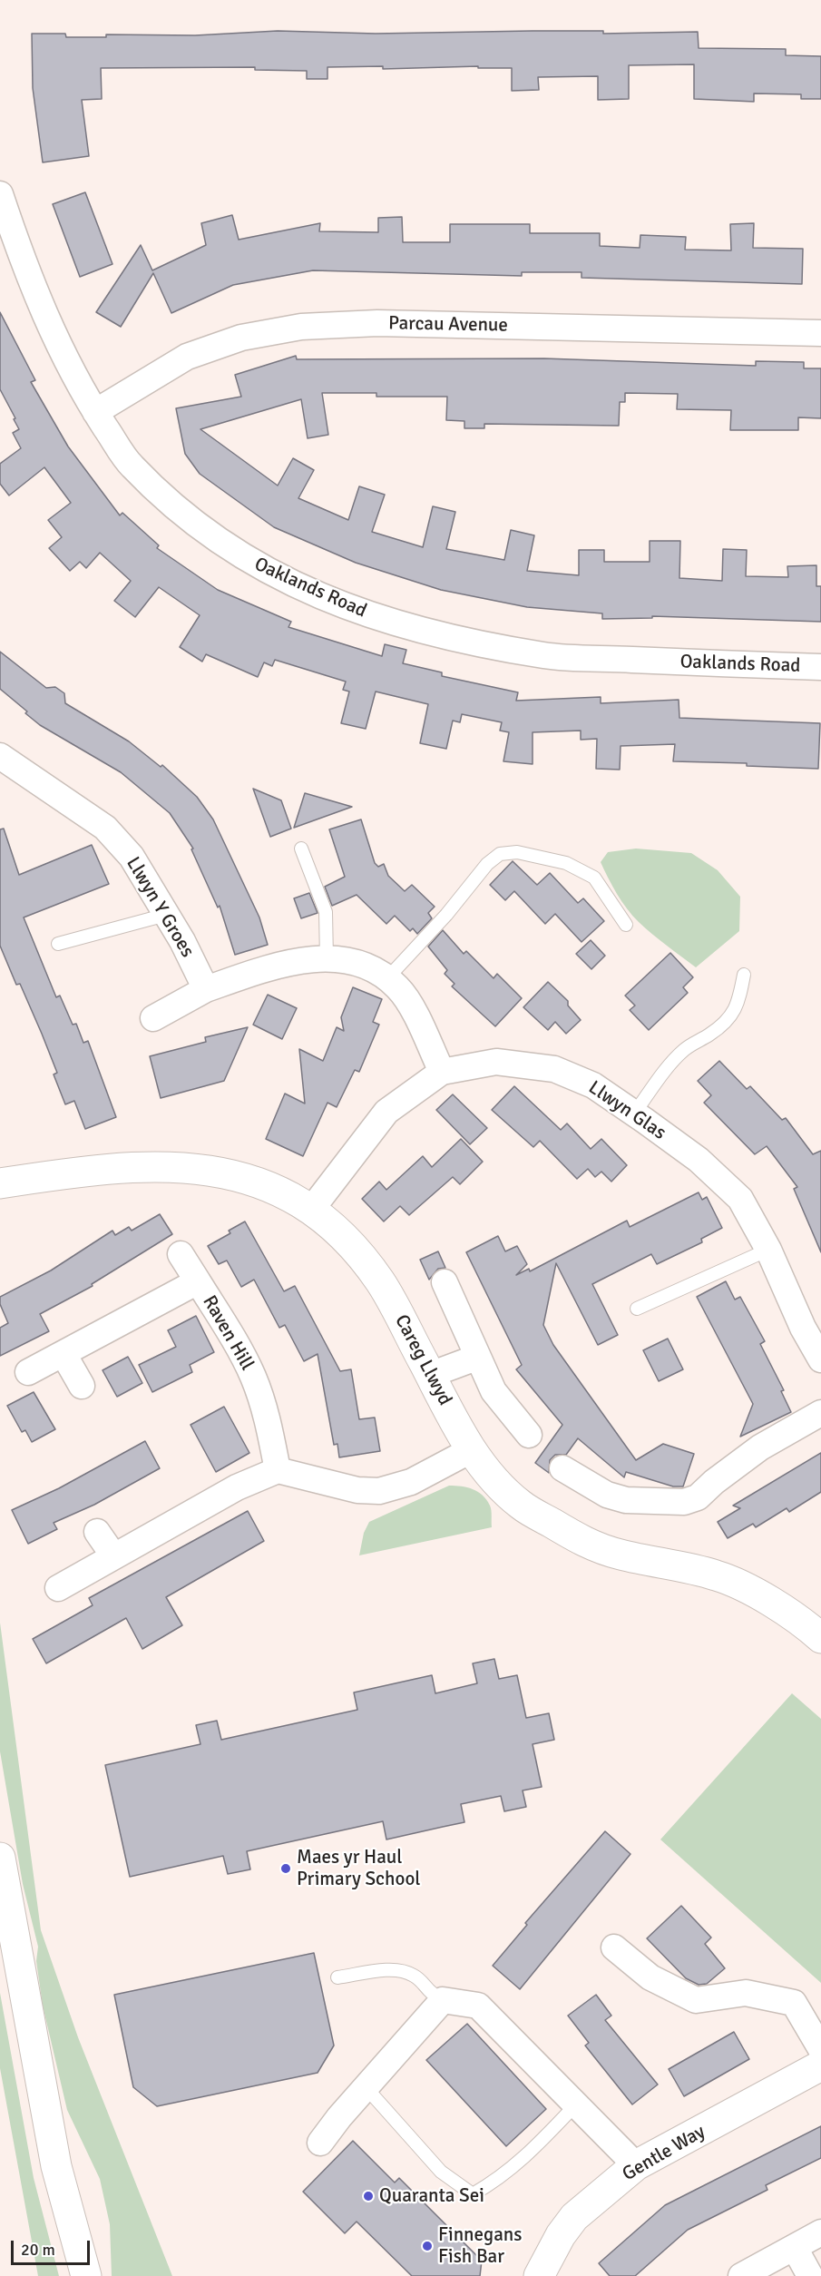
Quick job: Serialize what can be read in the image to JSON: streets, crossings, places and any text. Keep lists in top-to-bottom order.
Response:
{
  "streets": {
    "street": [
      "Parcau Avenue",
      "Oaklands Road",
      "Llwyn Y Groes",
      "Llwyn Glas",
      "Raven Hill",
      "Careg Llwyd",
      "Gentle Way"
    ]
  },
  "crossings": [
    ["Parcau Avenue", "Oaklands Road"],
    ["Llwyn Glas", "Careg Llwyd"]
  ],
  "places": ["Maes yr Haul Primary School", "Quaranta Sei", "Finnegans Fish Bar"],
  "scale_bar": "20 m"
}
